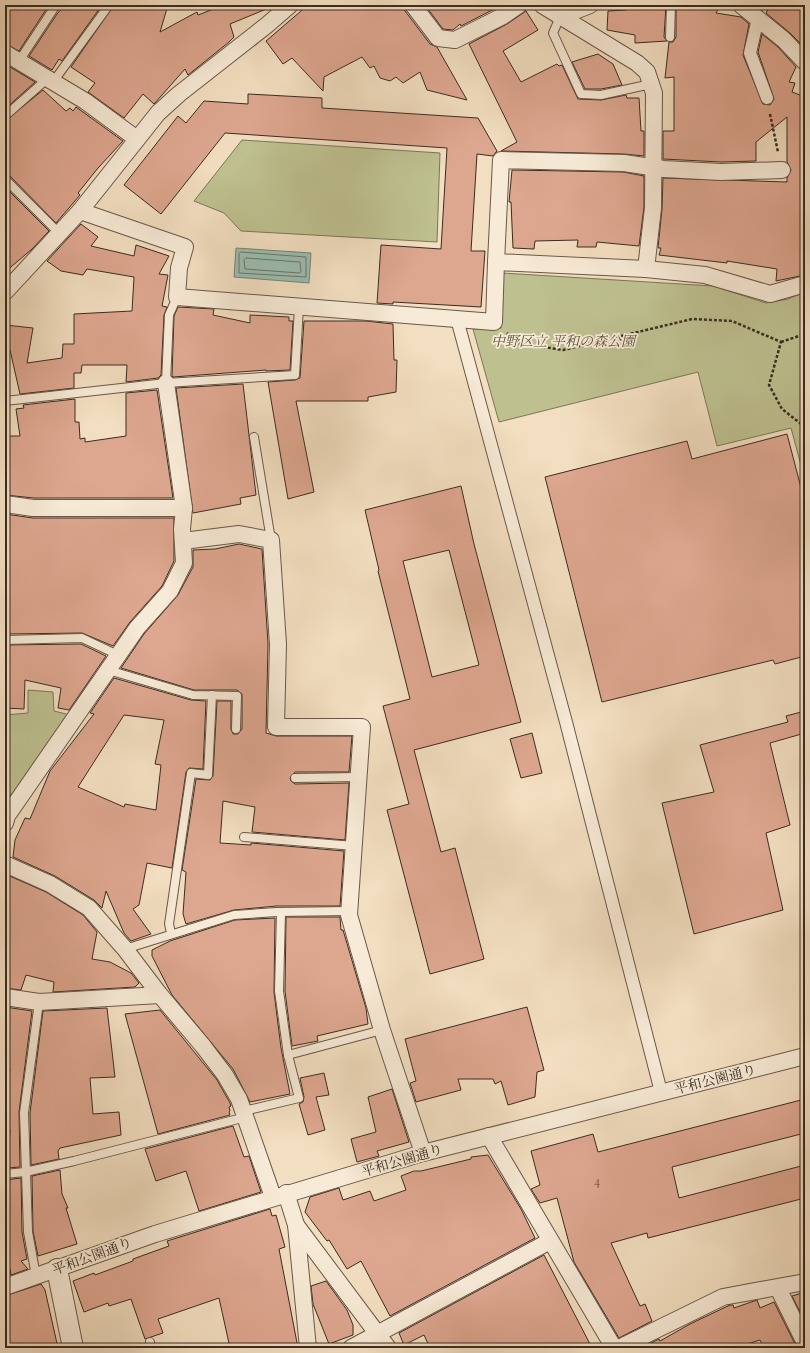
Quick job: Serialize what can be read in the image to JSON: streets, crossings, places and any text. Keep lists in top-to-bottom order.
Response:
{
  "streets": {
    "street": ["平和公園通り"]
  },
  "parks": ["中野区立 平和の森公園"],
  "house_numbers": ["4"]
}
